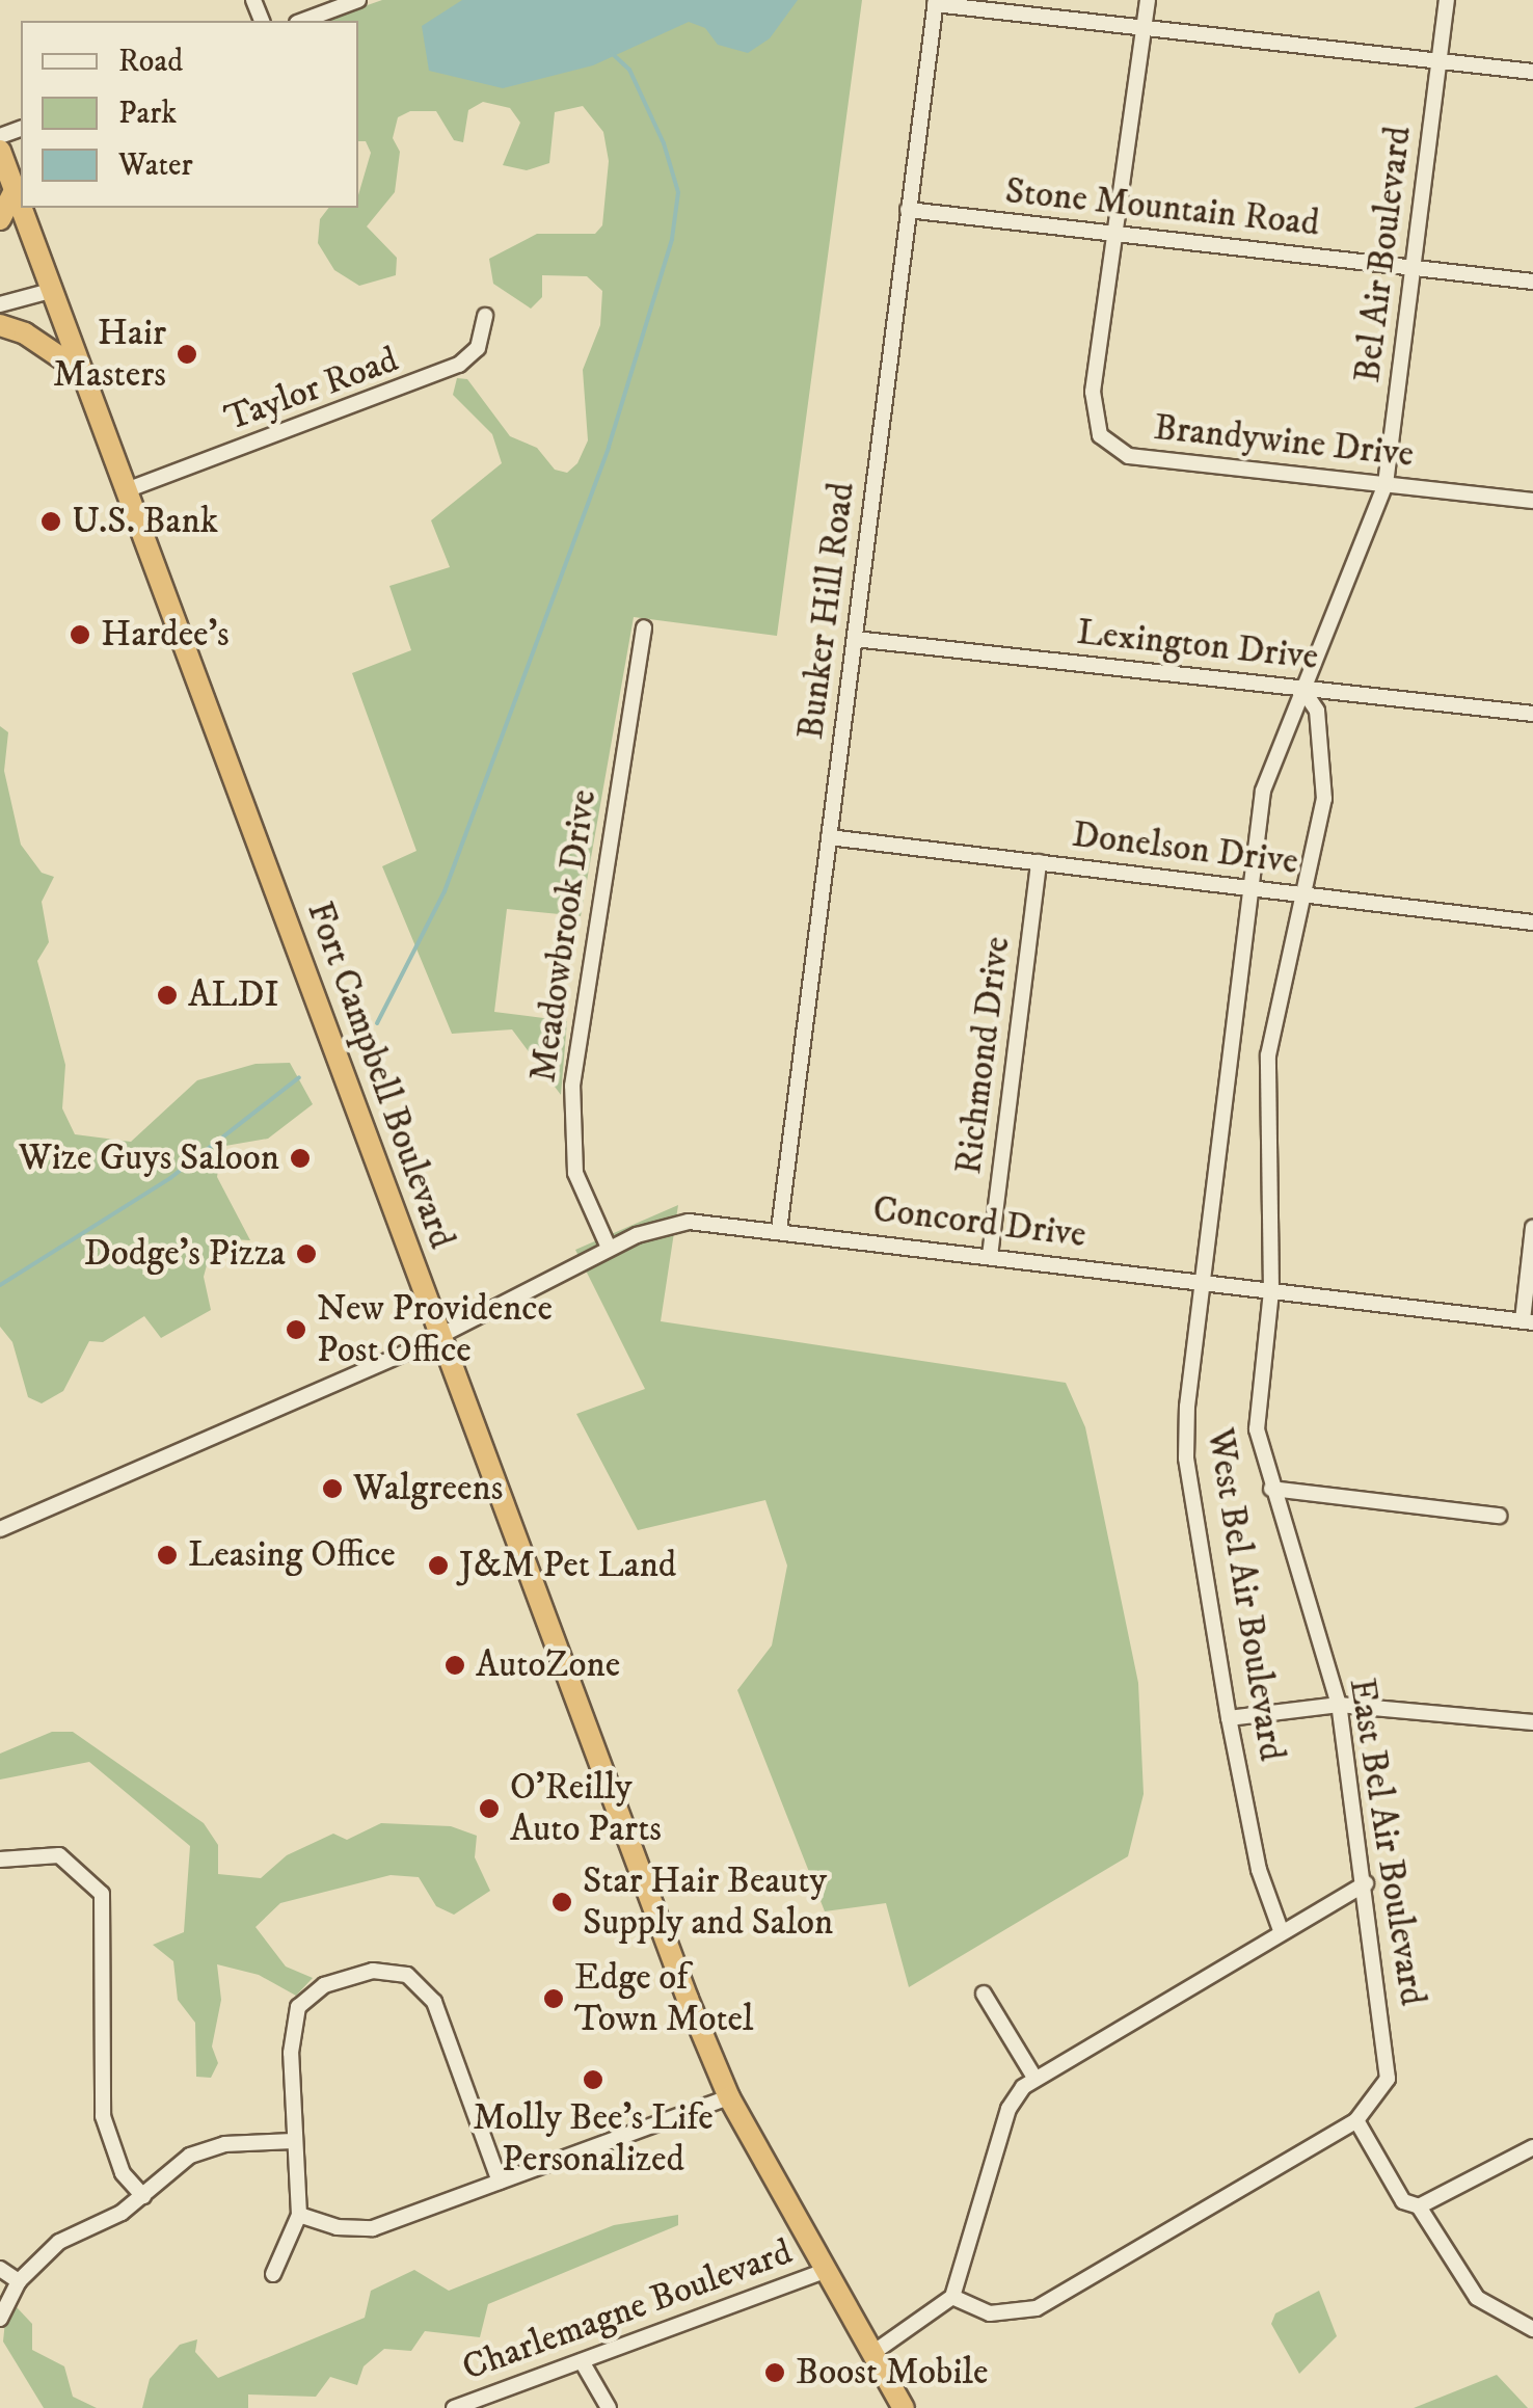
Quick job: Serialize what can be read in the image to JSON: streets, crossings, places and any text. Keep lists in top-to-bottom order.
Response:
{
  "streets": {
    "highway": ["Fort Campbell Boulevard"],
    "street": [
      "Stone Mountain Road",
      "Bel Air Boulevard",
      "Taylor Road",
      "Brandywine Drive",
      "Bunker Hill Road",
      "Lexington Drive",
      "Donelson Drive",
      "Meadowbrook Drive",
      "Richmond Drive",
      "Concord Drive",
      "West Bel Air Boulevard",
      "East Bel Air Boulevard",
      "Charlemagne Boulevard"
    ]
  },
  "crossings": [
    ["Stone Mountain Road", "Bel Air Boulevard"],
    ["Stone Mountain Road", "Brandywine Drive"],
    ["Stone Mountain Road", "Bunker Hill Road"],
    ["Bel Air Boulevard", "Brandywine Drive"],
    ["Bel Air Boulevard", "Lexington Drive"],
    ["Bel Air Boulevard", "West Bel Air Boulevard"],
    ["Bel Air Boulevard", "East Bel Air Boulevard"],
    ["Taylor Road", "Fort Campbell Boulevard"],
    ["Bunker Hill Road", "Lexington Drive"],
    ["Bunker Hill Road", "Donelson Drive"],
    ["Bunker Hill Road", "Concord Drive"],
    ["Lexington Drive", "West Bel Air Boulevard"],
    ["Lexington Drive", "East Bel Air Boulevard"],
    ["Donelson Drive", "Richmond Drive"],
    ["Donelson Drive", "West Bel Air Boulevard"],
    ["Donelson Drive", "East Bel Air Boulevard"],
    ["Meadowbrook Drive", "Concord Drive"],
    ["Richmond Drive", "Concord Drive"],
    ["Fort Campbell Boulevard", "Concord Drive"],
    ["Fort Campbell Boulevard", "Charlemagne Boulevard"],
    ["Concord Drive", "West Bel Air Boulevard"],
    ["Concord Drive", "East Bel Air Boulevard"],
    ["West Bel Air Boulevard", "East Bel Air Boulevard"]
  ],
  "places": [
    "Hair Masters",
    "U.S. Bank",
    "Hardee's",
    "ALDI",
    "Wize Guys Saloon",
    "Dodge's Pizza",
    "New Providence Post Office",
    "Walgreens",
    "Leasing Office",
    "J&M Pet Land",
    "AutoZone",
    "O'Reilly Auto Parts",
    "Star Hair Beauty Supply and Salon",
    "Edge of Town Motel",
    "Molly Bee's Life Personalized",
    "Boost Mobile"
  ],
  "legend": ["Road", "Park", "Water"]
}
